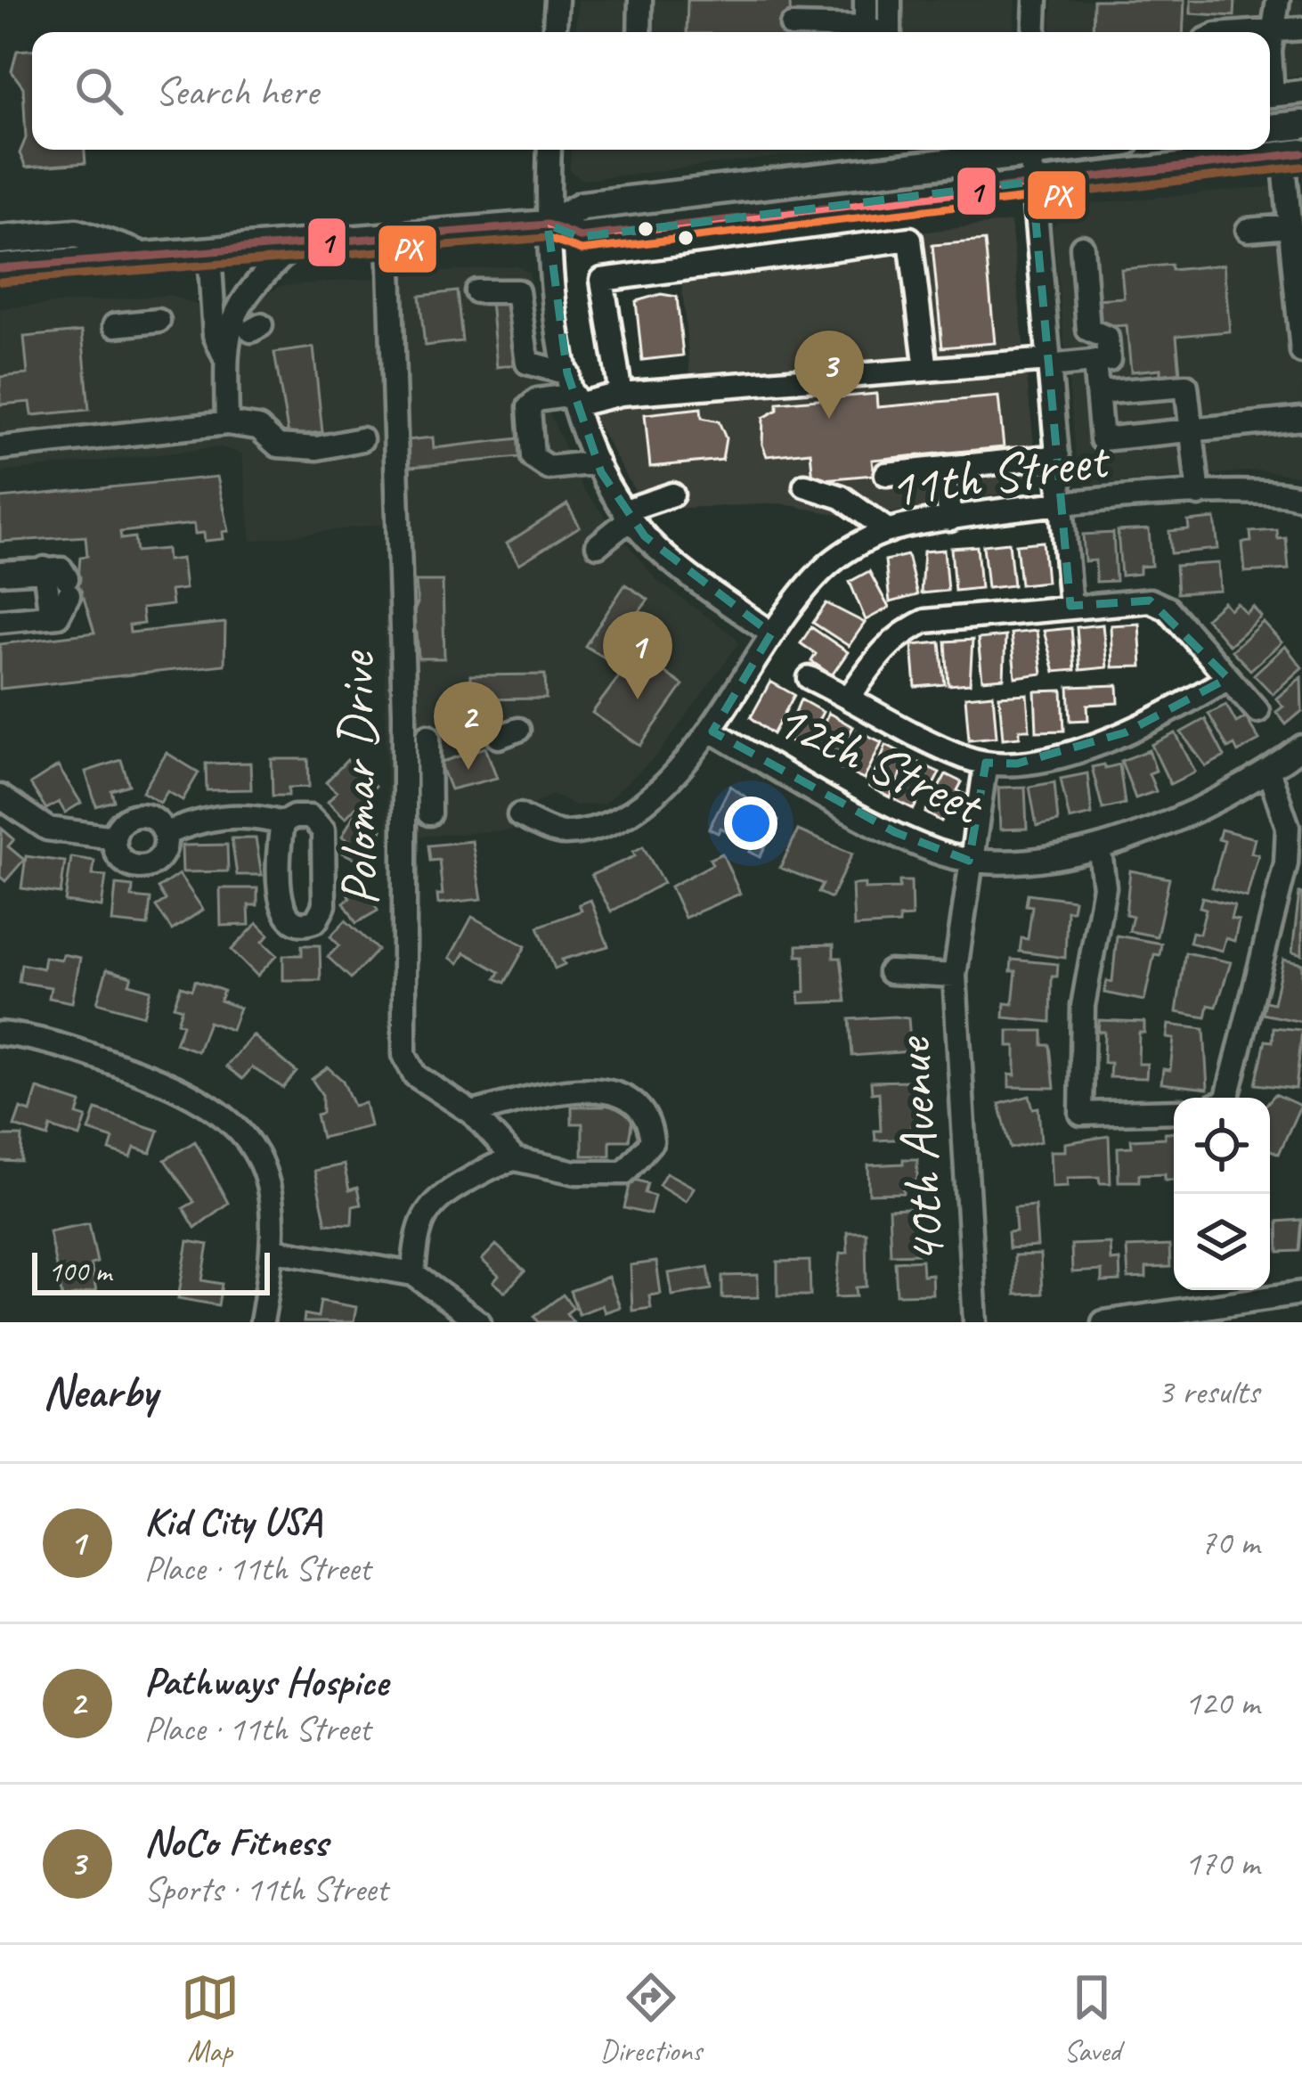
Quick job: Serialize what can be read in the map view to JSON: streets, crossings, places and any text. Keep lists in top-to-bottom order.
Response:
{
  "streets": {
    "street": [
      "11th Street",
      "12th Street",
      "Polomar Drive",
      "40th Avenue"
    ]
  },
  "crossings": [
    ["11th Street", "12th Street"],
    ["12th Street", "40th Avenue"]
  ],
  "lines": ["transit line 1", "transit line PX"],
  "scale_bar": "100 m",
  "page": {
    "search": "Search here",
    "pins": ["3", "1", "2"],
    "scale": "100 m",
    "heading": ["Nearby", "3 results"],
    "list": [
      {
        "mark": "1",
        "name": "Kid City USA",
        "note": "Place · 11th Street",
        "value": "70 m"
      },
      {
        "mark": "2",
        "name": "Pathways Hospice",
        "note": "Place · 11th Street",
        "value": "120 m"
      },
      {
        "mark": "3",
        "name": "NoCo Fitness",
        "note": "Sports · 11th Street",
        "value": "170 m"
      }
    ],
    "nav": ["Map", "Directions", "Saved"]
  }
}
